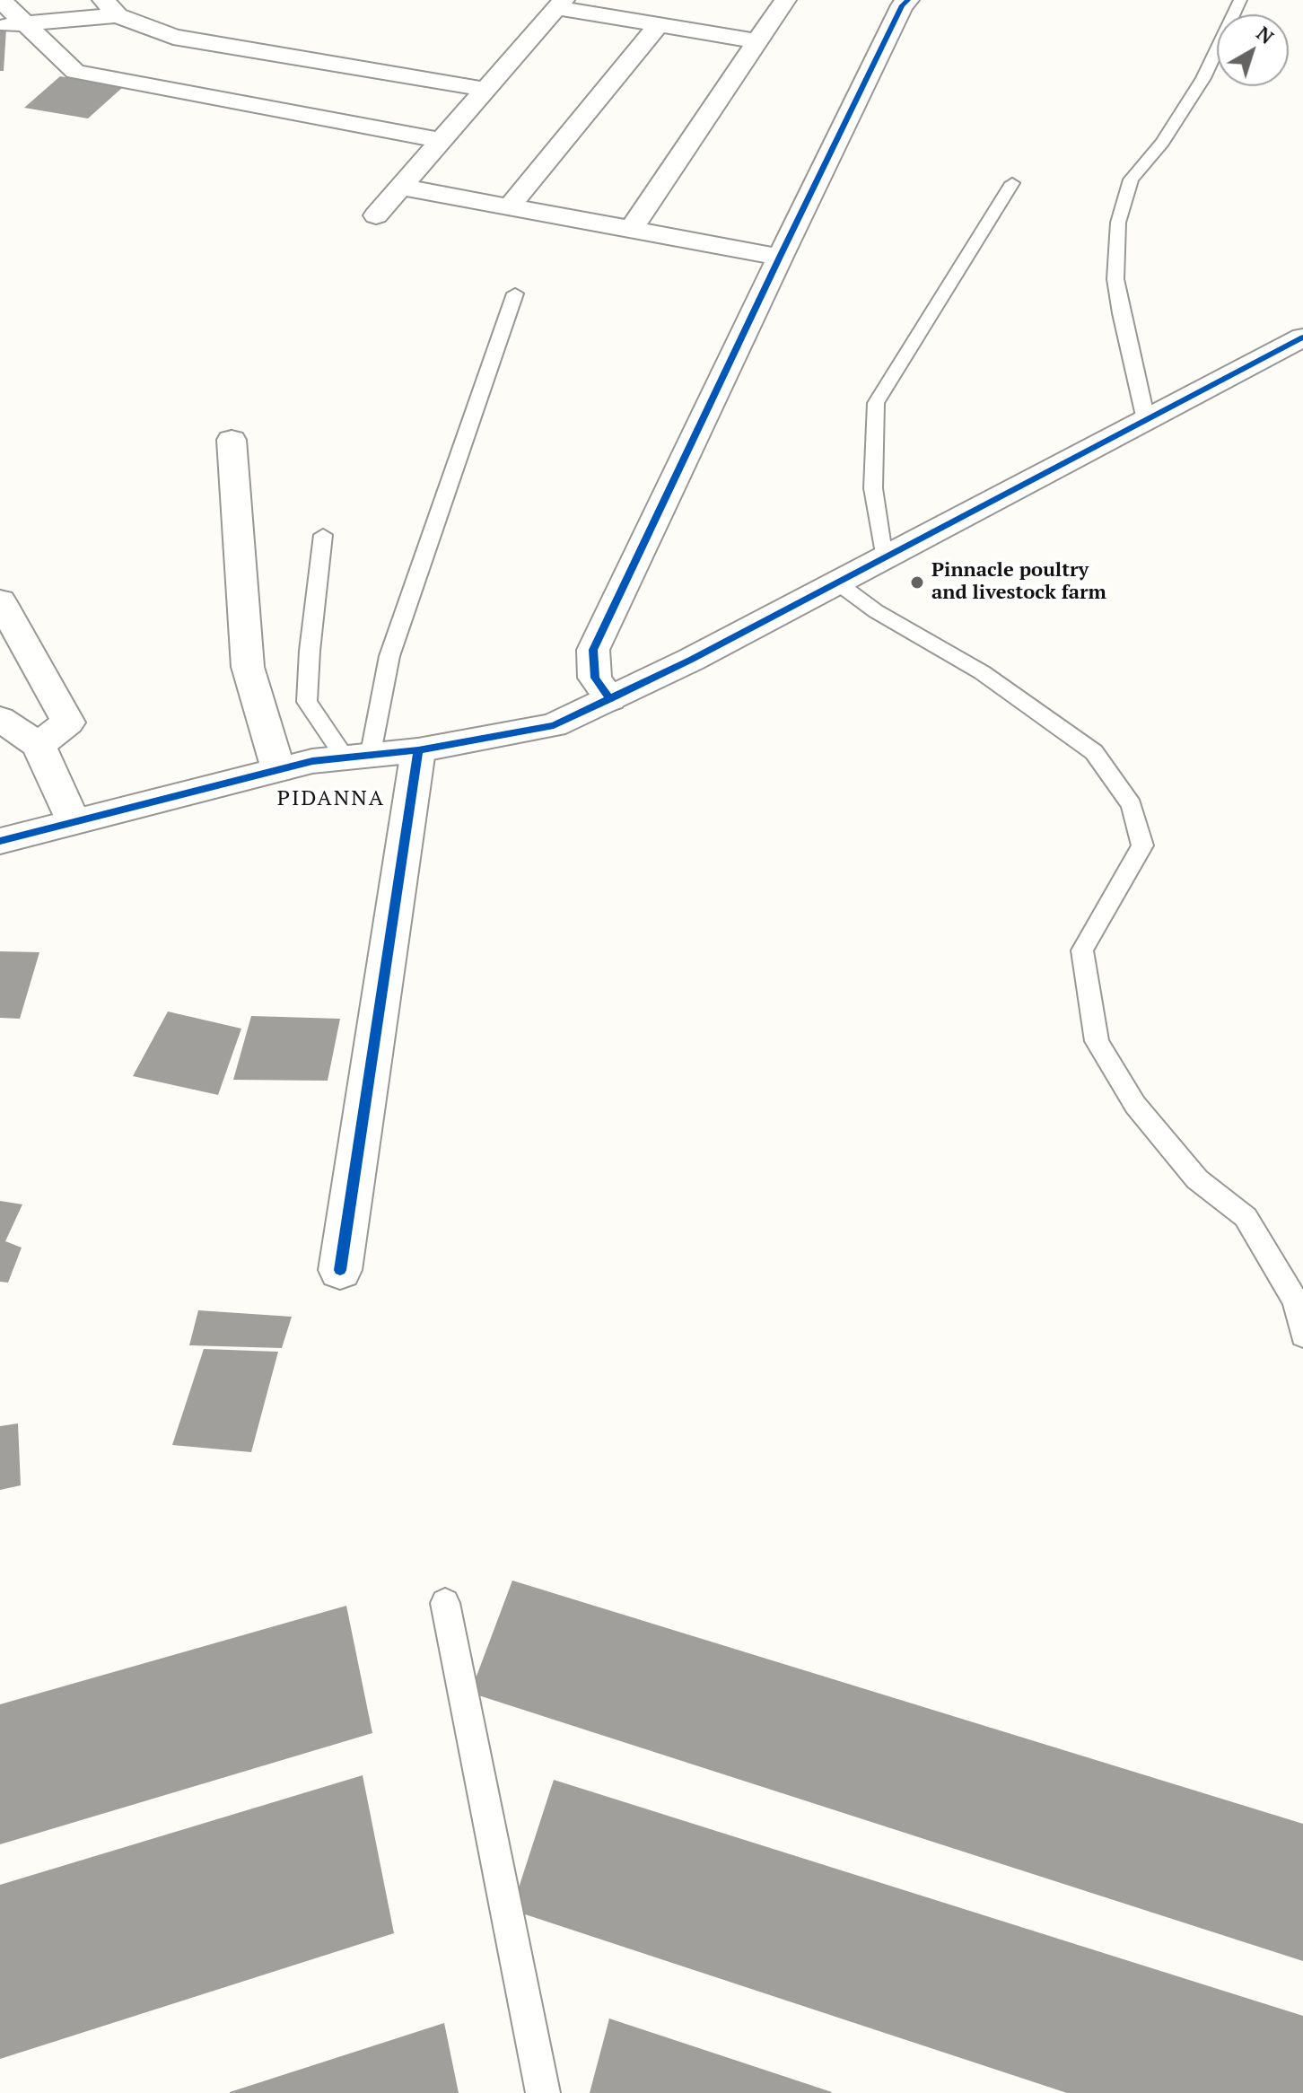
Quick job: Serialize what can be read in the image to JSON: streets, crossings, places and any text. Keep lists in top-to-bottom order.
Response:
{
  "districts": ["PIDANNA"],
  "places": ["Pinnacle poultry and livestock farm"],
  "north": "top right"
}
